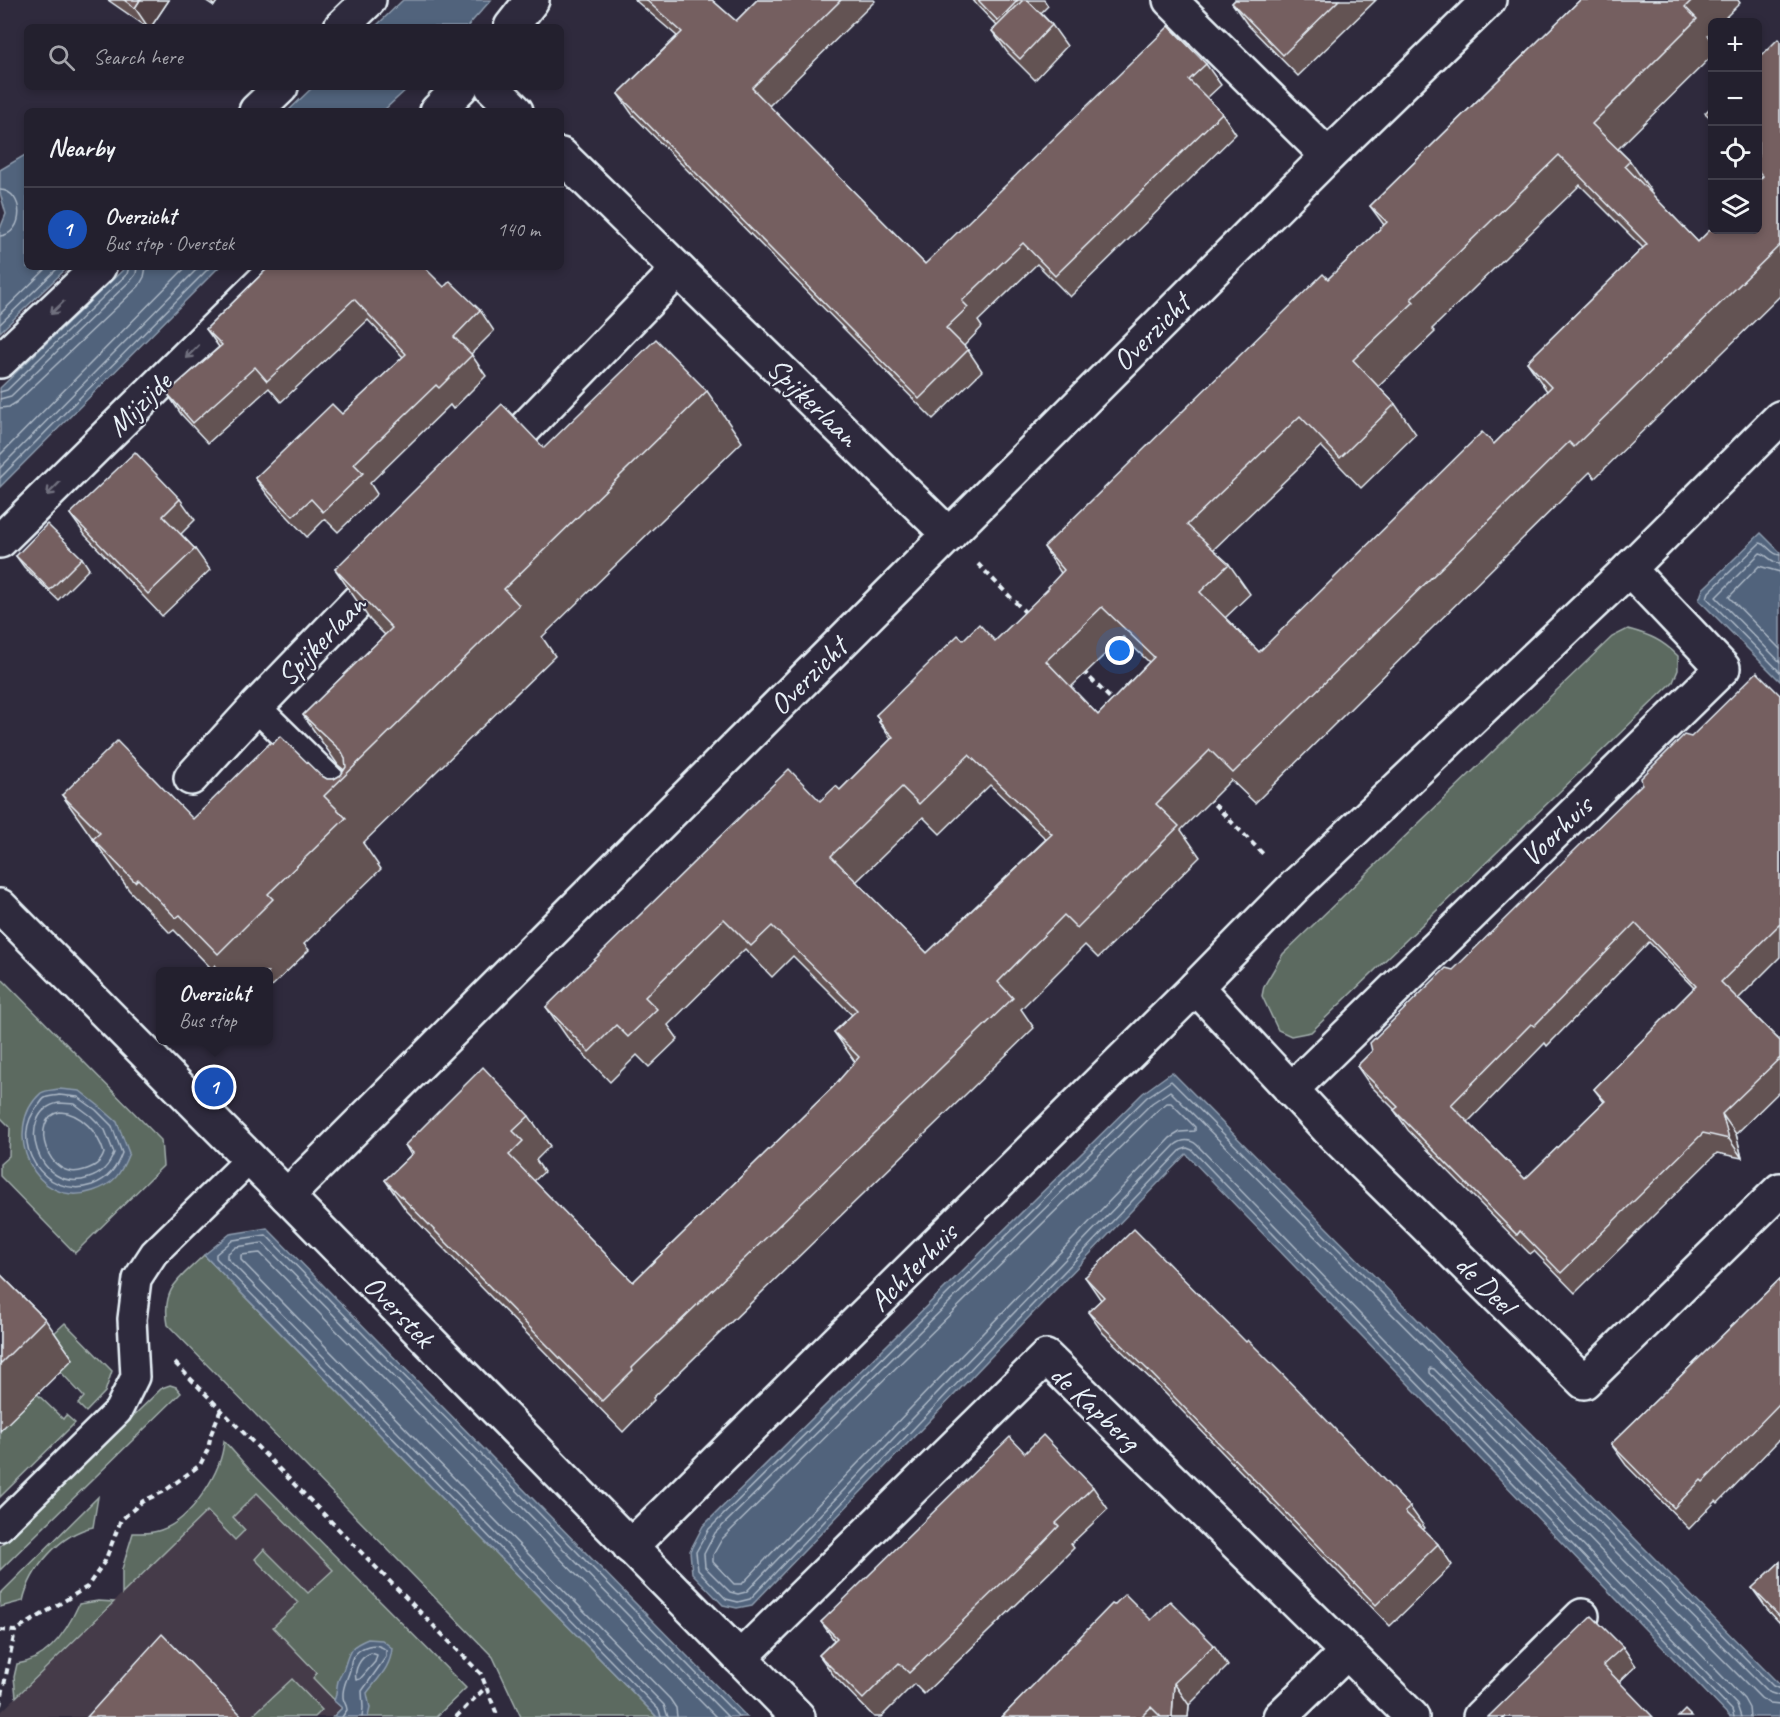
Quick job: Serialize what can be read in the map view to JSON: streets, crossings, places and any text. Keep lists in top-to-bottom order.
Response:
{
  "streets": {
    "street": [
      "Overzicht",
      "Spijkerlaan",
      "Mijzijde",
      "Voorhuis",
      "Achterhuis",
      "de Deel",
      "Overstek",
      "de Kapberg"
    ]
  },
  "crossings": [
    ["Overzicht", "Spijkerlaan"],
    ["Overzicht", "Overstek"],
    ["Voorhuis", "de Deel"],
    ["Achterhuis", "de Deel"],
    ["Achterhuis", "Overstek"],
    ["Overstek", "de Kapberg"]
  ],
  "page": {
    "map_buttons": ["+", "−"],
    "search": "Search here",
    "heading": "Nearby",
    "list": [
      {
        "mark": "1",
        "name": "Overzicht",
        "note": "Bus stop · Overstek",
        "value": "140 m"
      }
    ],
    "popup": ["Overzicht", "Bus stop"],
    "pins": "1"
  }
}
